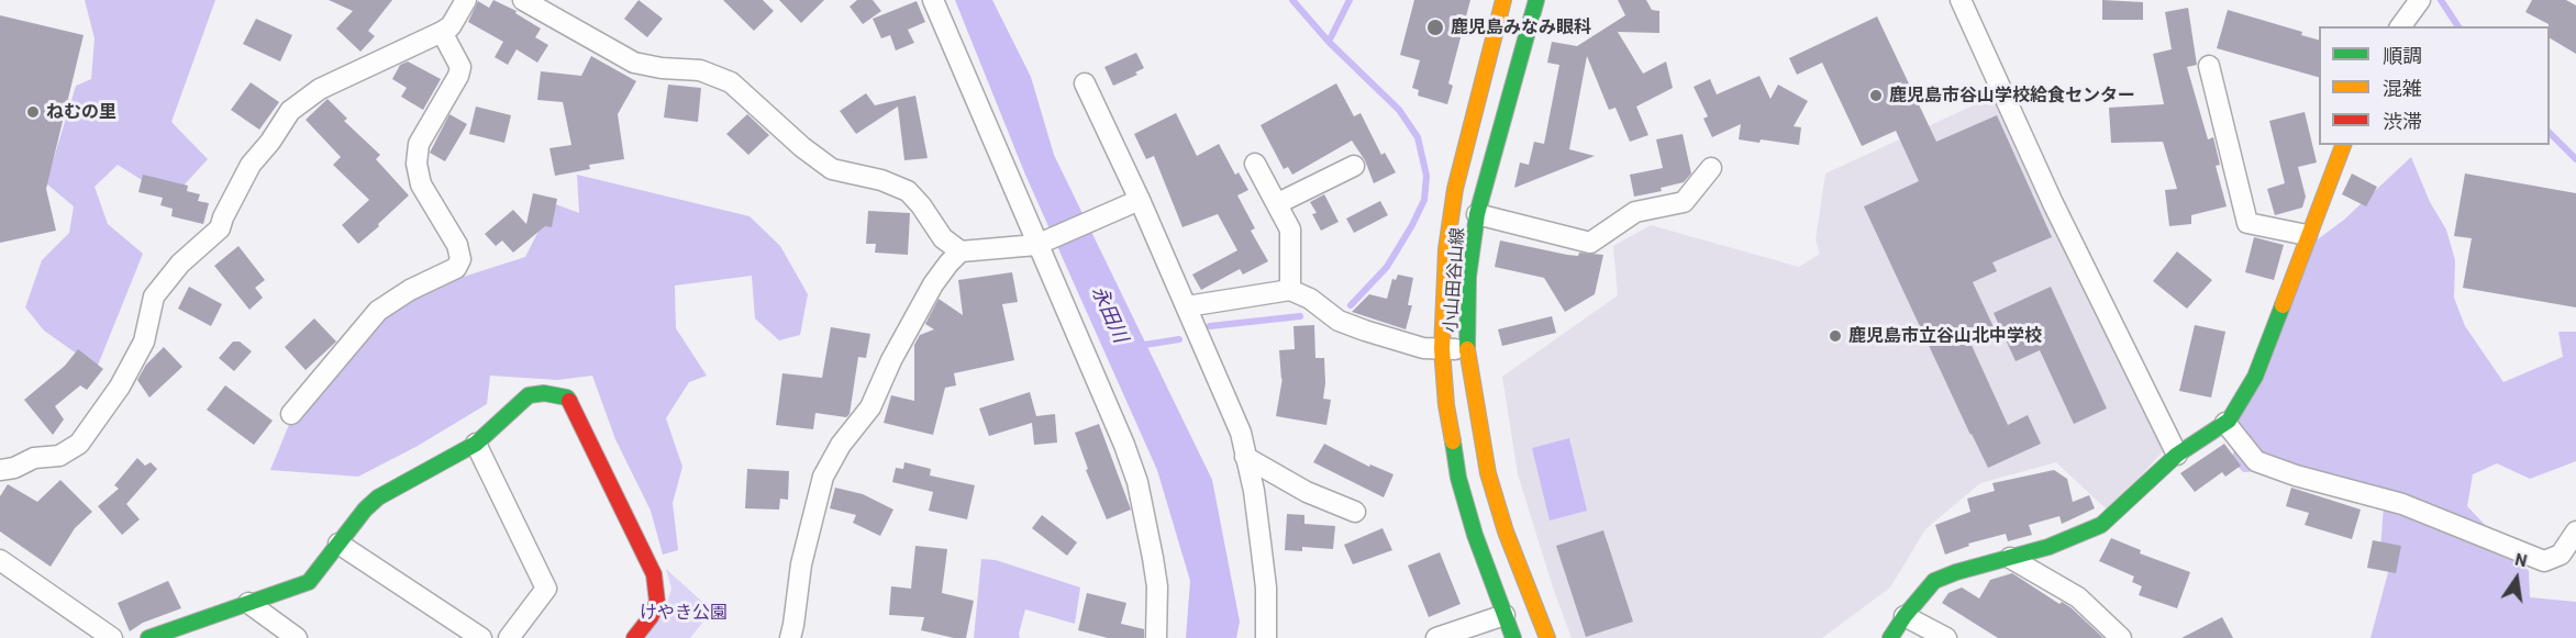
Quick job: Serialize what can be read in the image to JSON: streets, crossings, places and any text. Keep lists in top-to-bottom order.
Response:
{
  "streets": {
    "street": ["小山田谷山線"]
  },
  "water": ["永田川"],
  "parks": ["けやき公園"],
  "places": [
    "鹿児島みなみ眼科",
    "鹿児島市谷山学校給食センター",
    "ねむの里",
    "鹿児島市立谷山北中学校"
  ],
  "legend": ["順調", "混雑", "渋滞"],
  "north": "top"
}
